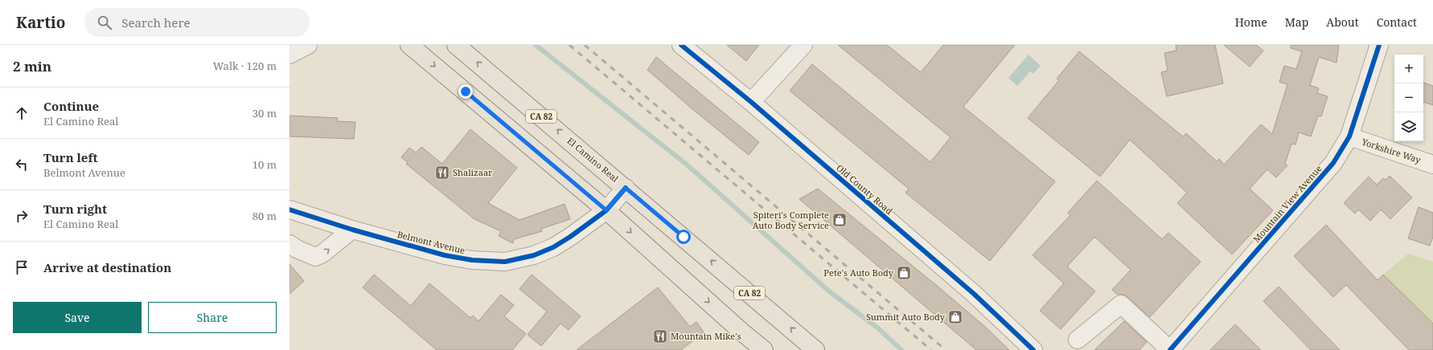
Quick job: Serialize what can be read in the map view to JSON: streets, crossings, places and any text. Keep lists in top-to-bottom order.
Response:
{
  "streets": {
    "main road": ["CA 82", "El Camino Real"],
    "street": [
      "Yorkshire Way",
      "Old County Road",
      "Mountain View Avenue",
      "Belmont Avenue"
    ]
  },
  "crossings": [
    ["Yorkshire Way", "Mountain View Avenue"],
    ["El Camino Real", "Belmont Avenue"]
  ],
  "places": {
    "restaurant": ["Shalizaar", "Mountain Mike's"],
    "shop": ["Spiteri's Complete Auto Body Service", "Pete's Auto Body", "Summit Auto Body"]
  },
  "page": {
    "header": "Kartio",
    "search": "Search here",
    "nav": [
      "Home",
      "Map",
      "About",
      "Contact"
    ],
    "heading": ["2 min", "Walk · 120 m"],
    "map_buttons": ["+", "−"],
    "list": [
      ["Continue", "El Camino Real", "30 m"],
      ["Turn left", "Belmont Avenue", "10 m"],
      ["Turn right", "El Camino Real", "80 m"],
      "Arrive at destination"
    ],
    "buttons": ["Save", "Share"]
  }
}
